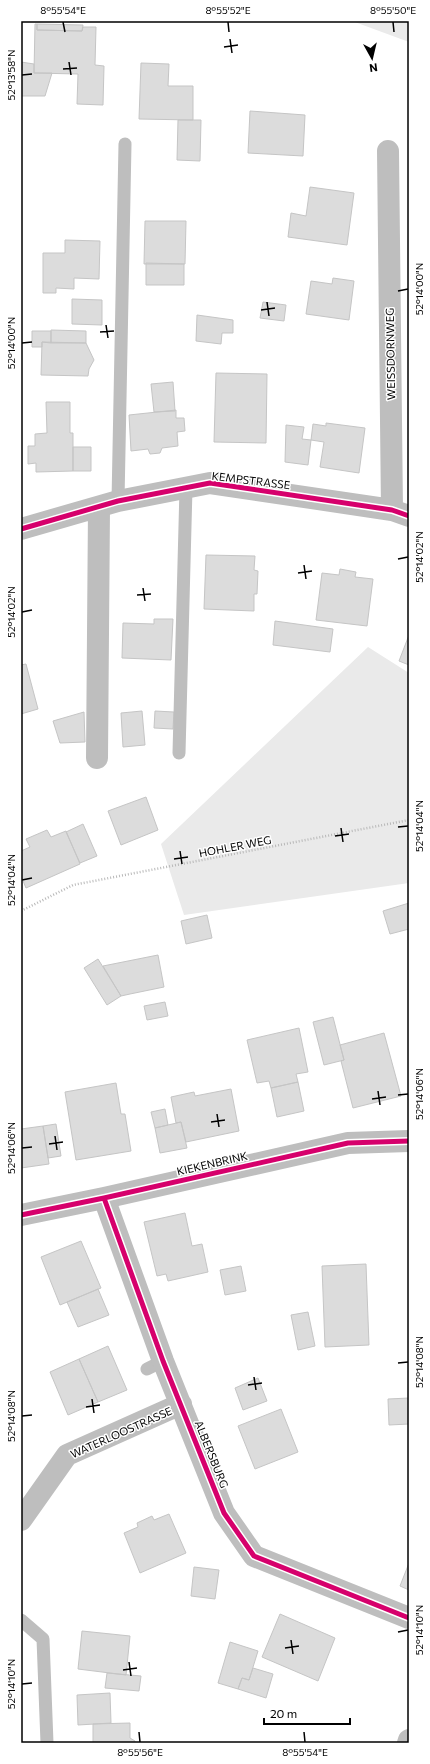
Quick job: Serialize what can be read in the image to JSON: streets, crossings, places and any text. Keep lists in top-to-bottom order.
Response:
{
  "streets": {
    "street": [
      "WEISSDORNWEG",
      "KEMPSTRASSE",
      "KIEKENBRINK",
      "WATERLOOSTRASSE",
      "ALBERSBURG"
    ],
    "path": ["HOHLER WEG"]
  },
  "crossings": [
    ["WEISSDORNWEG", "KEMPSTRASSE"],
    ["KIEKENBRINK", "ALBERSBURG"],
    ["WATERLOOSTRASSE", "ALBERSBURG"]
  ],
  "scale_bar": "20 m",
  "north": "bottom",
  "coordinates": [
    "8°55'54\"E",
    "8°55'52\"E",
    "8°55'50\"E",
    "52°13'58\"N",
    "52°14'00\"N",
    "52°14'02\"N",
    "52°14'04\"N",
    "52°14'06\"N",
    "52°14'08\"N",
    "52°14'10\"N",
    "8°55'56\"E"
  ]
}
